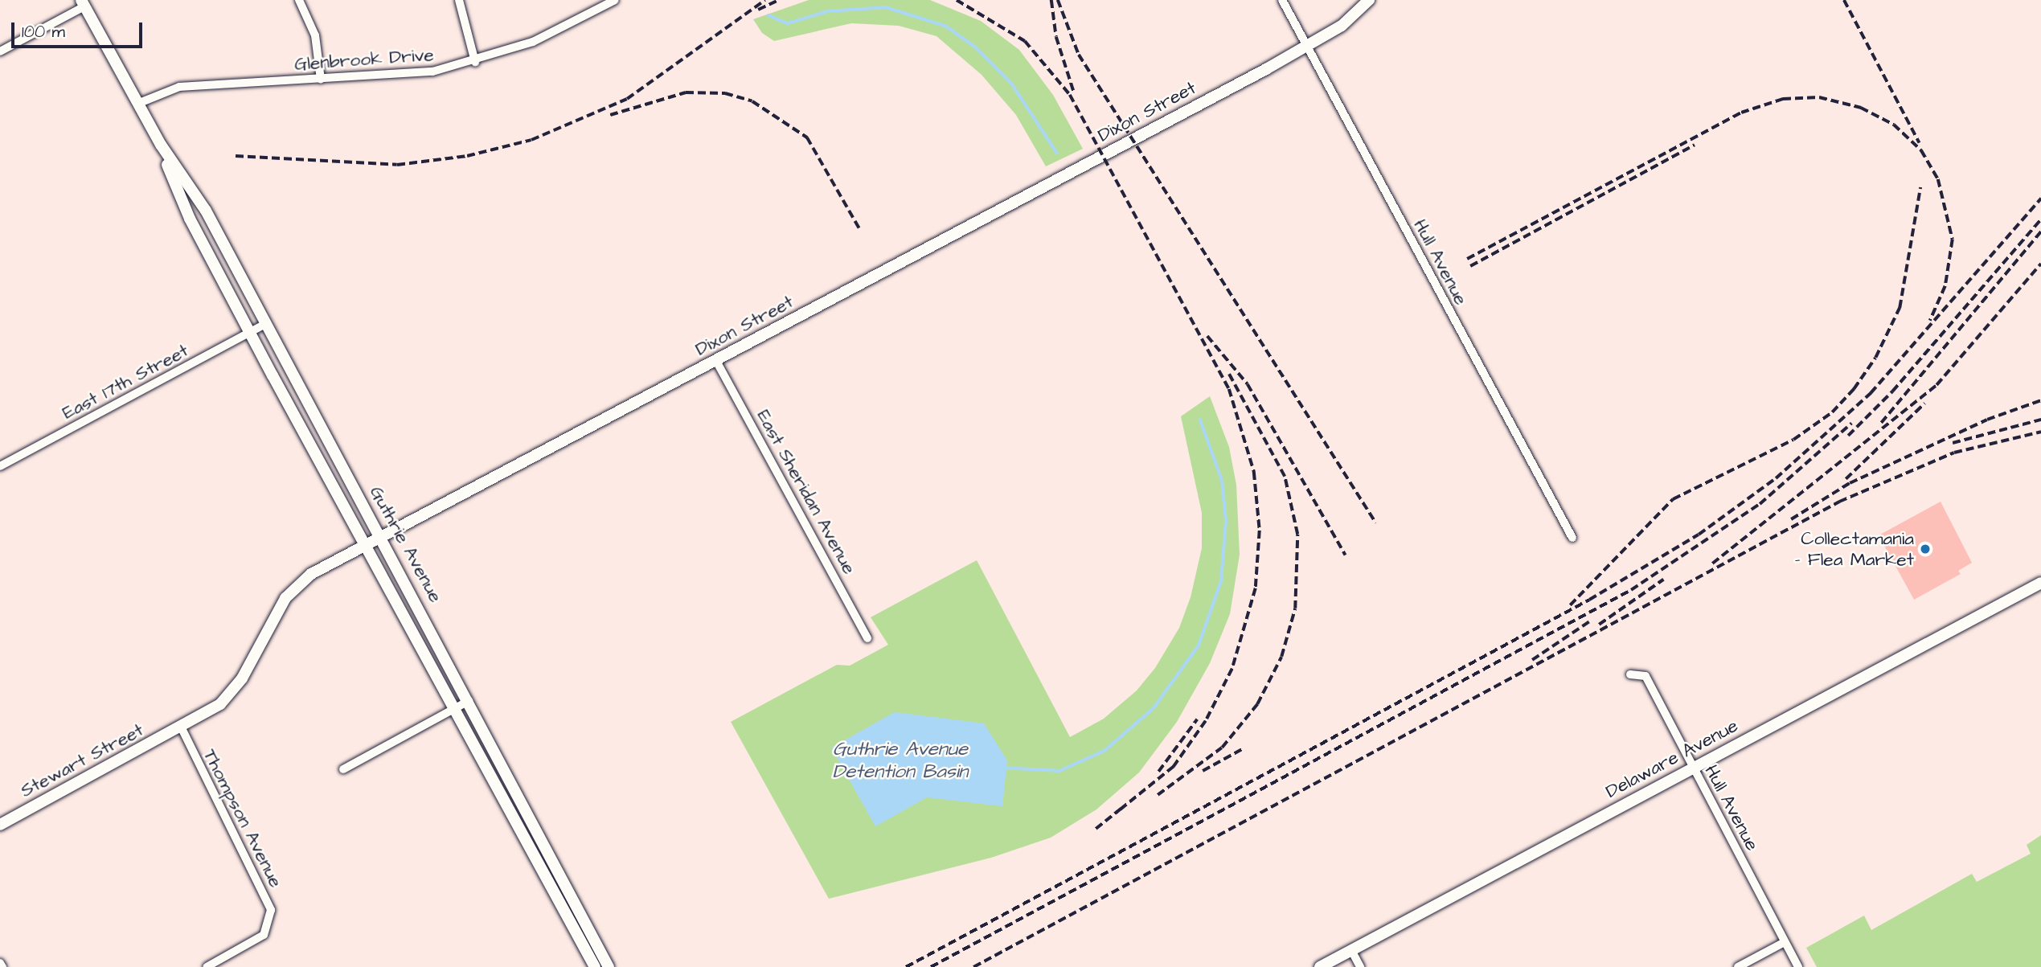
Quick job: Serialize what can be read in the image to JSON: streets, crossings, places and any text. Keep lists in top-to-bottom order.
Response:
{
  "streets": {
    "main road": [
      "Dixon Street",
      "Guthrie Avenue",
      "Delaware Avenue",
      "Stewart Street"
    ],
    "street": [
      "Glenbrook Drive",
      "Hull Avenue",
      "East 17th Street",
      "East Sheridan Avenue",
      "Thompson Avenue"
    ]
  },
  "crossings": [
    ["Glenbrook Drive", "Guthrie Avenue"],
    ["Dixon Street", "Hull Avenue"],
    ["Dixon Street", "East Sheridan Avenue"],
    ["Dixon Street", "Guthrie Avenue"],
    ["Dixon Street", "Stewart Street"],
    ["Dixon Street", "Thompson Avenue"],
    ["Hull Avenue", "Delaware Avenue"],
    ["East 17th Street", "Guthrie Avenue"],
    ["Stewart Street", "Thompson Avenue"]
  ],
  "water": ["Guthrie Avenue Detention Basin"],
  "places": ["Collectamania - Flea Market"],
  "scale_bar": "100 m"
}
